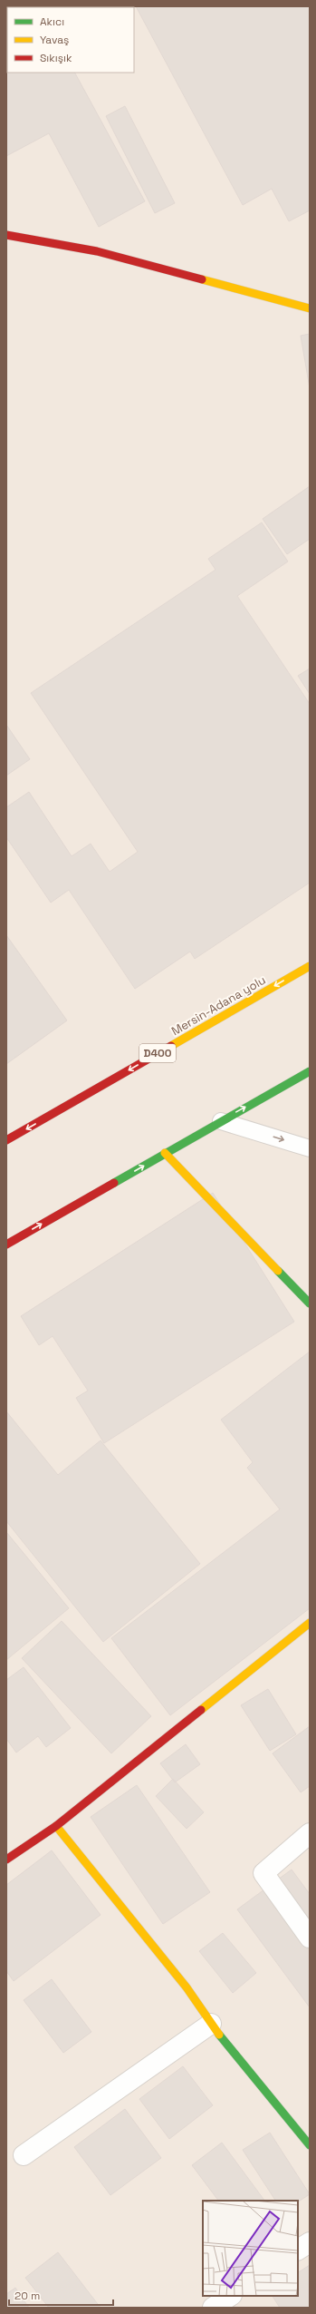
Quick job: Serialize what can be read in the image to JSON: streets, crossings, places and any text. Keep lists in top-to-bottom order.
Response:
{
  "streets": {
    "main road": ["Mersin-Adana yolu", "D400"]
  },
  "one_way": ["Mersin-Adana yolu"],
  "legend": ["Akıcı", "Yavaş", "Sıkışık"],
  "scale_bar": "20 m"
}
